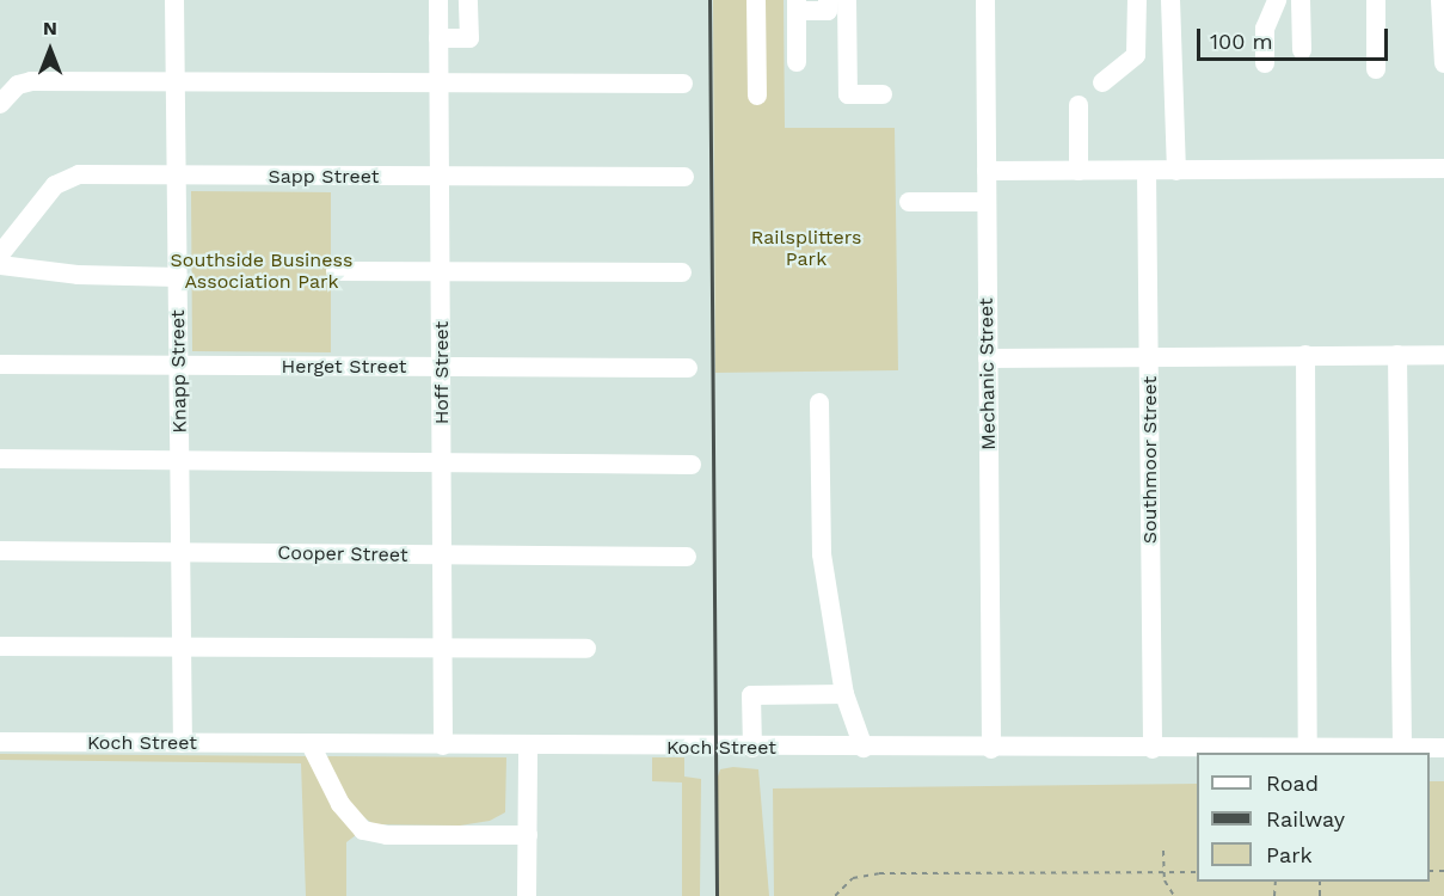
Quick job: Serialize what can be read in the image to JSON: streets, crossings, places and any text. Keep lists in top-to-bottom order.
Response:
{
  "streets": {
    "street": [
      "Sapp Street",
      "Herget Street",
      "Knapp Street",
      "Hoff Street",
      "Mechanic Street",
      "Southmoor Street",
      "Cooper Street",
      "Koch Street"
    ]
  },
  "crossings": [
    ["Sapp Street", "Knapp Street"],
    ["Sapp Street", "Hoff Street"],
    ["Herget Street", "Knapp Street"],
    ["Herget Street", "Hoff Street"],
    ["Knapp Street", "Cooper Street"],
    ["Knapp Street", "Koch Street"],
    ["Hoff Street", "Cooper Street"],
    ["Hoff Street", "Koch Street"],
    ["Mechanic Street", "Koch Street"],
    ["Southmoor Street", "Koch Street"]
  ],
  "parks": ["Railsplitters Park", "Southside Business Association Park"],
  "legend": ["Road", "Railway", "Park"],
  "scale_bar": "100 m",
  "north": "top"
}
